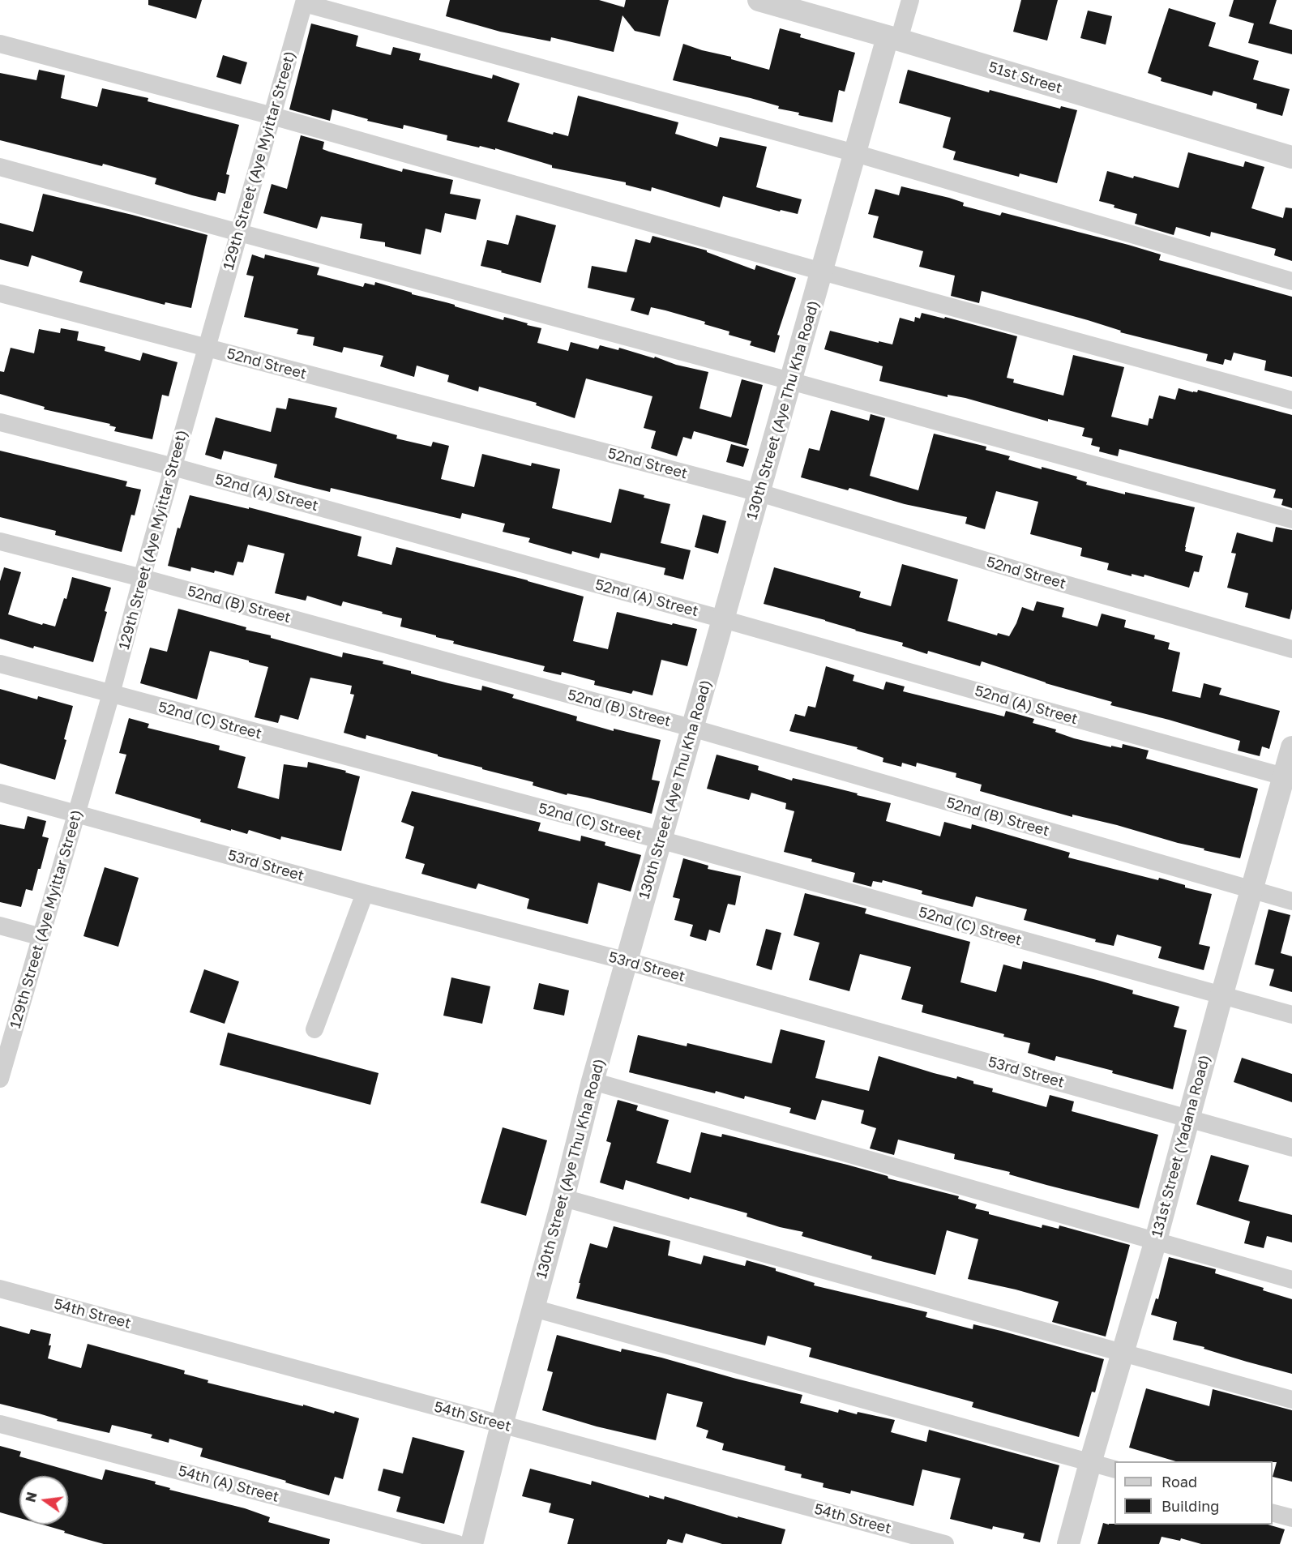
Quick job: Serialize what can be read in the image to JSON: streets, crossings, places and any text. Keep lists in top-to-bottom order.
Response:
{
  "streets": {
    "street": [
      "51st Street",
      "129th Street (Aye Myittar Street)",
      "52nd Street",
      "130th Street (Aye Thu Kha Road)",
      "52nd (A) Street",
      "52nd (B) Street",
      "52nd (C) Street",
      "53rd Street",
      "131st Street (Yadana Road)",
      "54th Street",
      "54th (A) Street"
    ]
  },
  "crossings": [
    ["51st Street", "130th Street (Aye Thu Kha Road)"],
    ["129th Street (Aye Myittar Street)", "52nd Street"],
    ["129th Street (Aye Myittar Street)", "52nd (A) Street"],
    ["129th Street (Aye Myittar Street)", "52nd (B) Street"],
    ["129th Street (Aye Myittar Street)", "52nd (C) Street"],
    ["129th Street (Aye Myittar Street)", "53rd Street"],
    ["52nd Street", "130th Street (Aye Thu Kha Road)"],
    ["130th Street (Aye Thu Kha Road)", "52nd (A) Street"],
    ["130th Street (Aye Thu Kha Road)", "52nd (B) Street"],
    ["130th Street (Aye Thu Kha Road)", "52nd (C) Street"],
    ["130th Street (Aye Thu Kha Road)", "53rd Street"],
    ["130th Street (Aye Thu Kha Road)", "54th Street"],
    ["52nd (A) Street", "131st Street (Yadana Road)"],
    ["52nd (B) Street", "131st Street (Yadana Road)"],
    ["52nd (C) Street", "131st Street (Yadana Road)"],
    ["53rd Street", "131st Street (Yadana Road)"]
  ],
  "legend": ["Road", "Building"],
  "north": "left"
}
